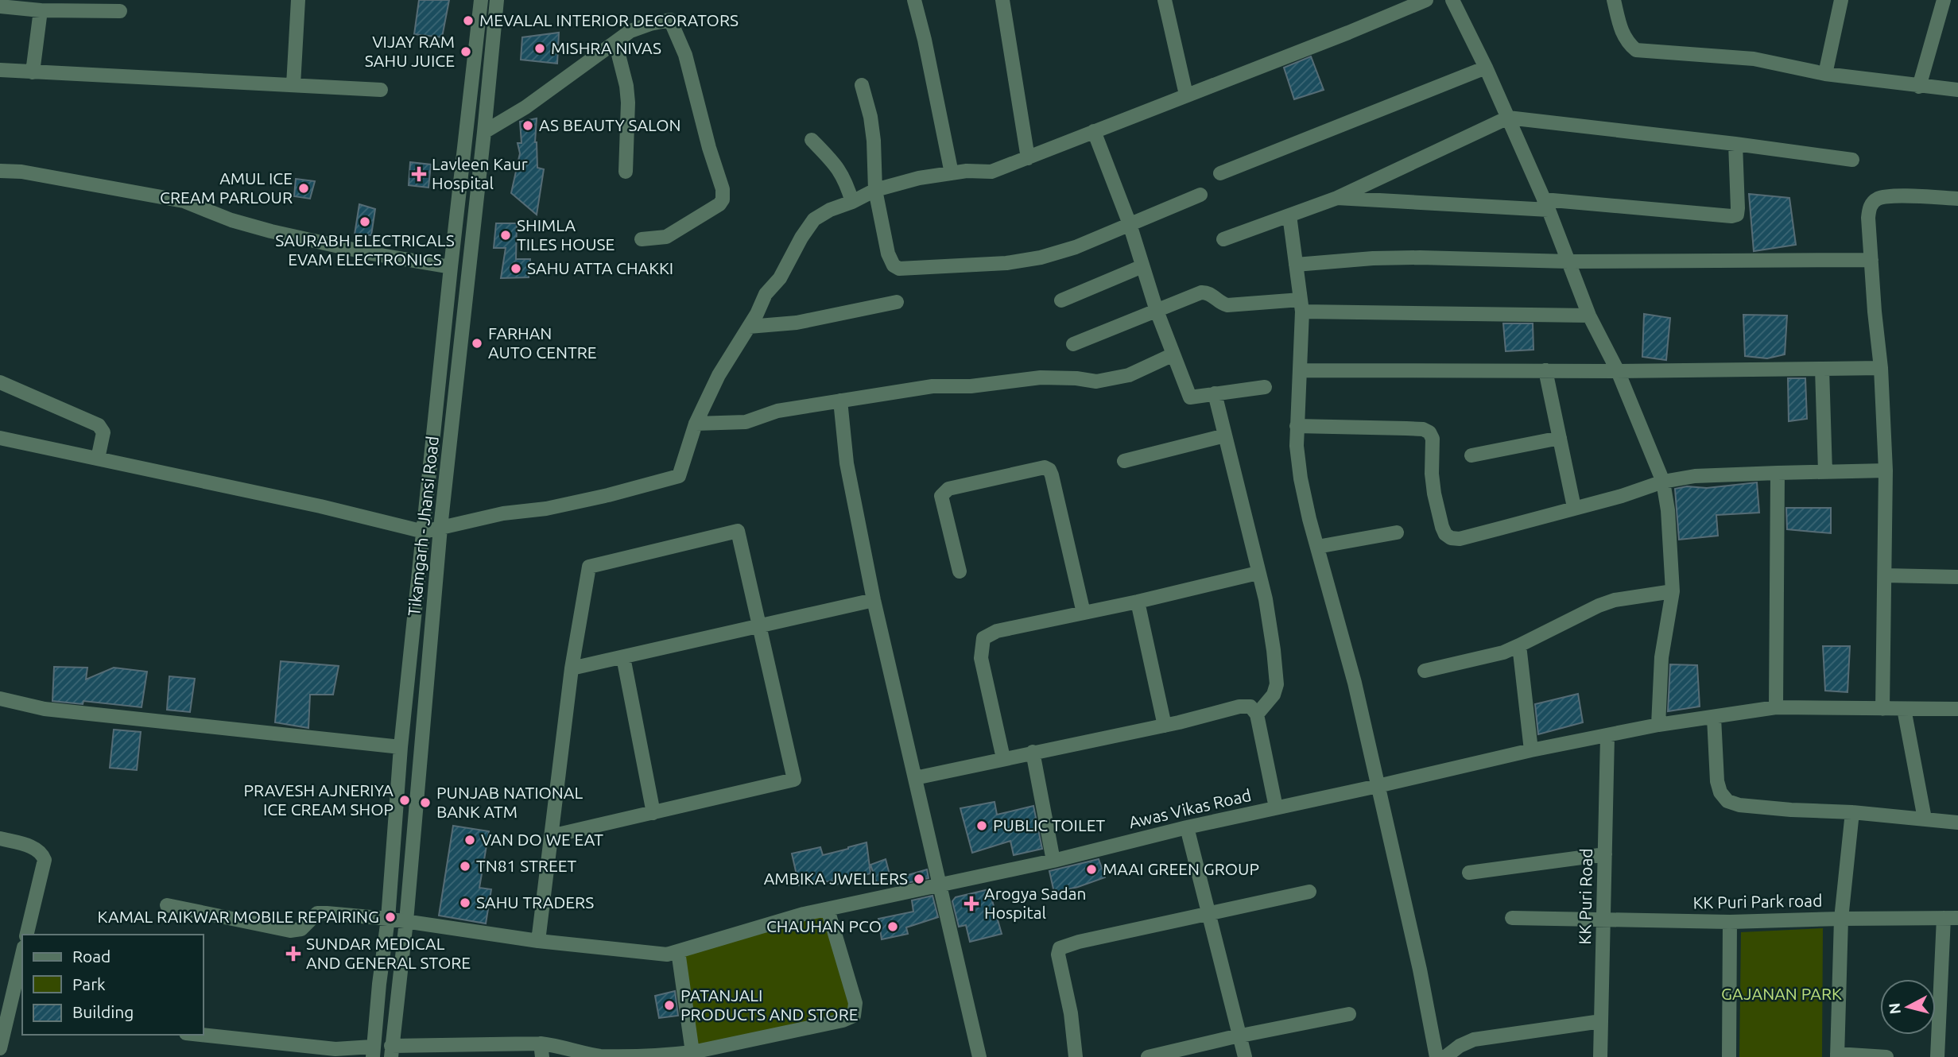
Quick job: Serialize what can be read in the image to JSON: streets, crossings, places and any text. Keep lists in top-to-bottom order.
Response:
{
  "streets": {
    "street": [
      "Tikamgarh - Jhansi Road",
      "Awas Vikas Road",
      "KK Puri Road",
      "KK Puri Park road"
    ]
  },
  "crossings": [
    ["Tikamgarh - Jhansi Road", "Awas Vikas Road"],
    ["Awas Vikas Road", "KK Puri Road"],
    ["KK Puri Road", "KK Puri Park road"]
  ],
  "parks": ["GAJANAN PARK"],
  "places": {
    "other": [
      "MEVALAL INTERIOR DECORATORS",
      "MISHRA NIVAS",
      "VIJAY RAM SAHU JUICE",
      "AS BEAUTY SALON",
      "AMUL ICE CREAM PARLOUR",
      "SAURABH ELECTRICALS EVAM ELECTRONICS",
      "SHIMLA TILES HOUSE",
      "SAHU ATTA CHAKKI",
      "FARHAN AUTO CENTRE",
      "PRAVESH AJNERIYA ICE CREAM SHOP",
      "PUNJAB NATIONAL BANK ATM",
      "PUBLIC TOILET",
      "VAN DO WE EAT",
      "TN81 STREET",
      "MAAI GREEN GROUP",
      "AMBIKA JWELLERS",
      "SAHU TRADERS",
      "KAMAL RAIKWAR MOBILE REPAIRING",
      "CHAUHAN PCO",
      "PATANJALI PRODUCTS AND STORE"
    ],
    "health": ["Lavleen Kaur Hospital", "Arogya Sadan Hospital", "SUNDAR MEDICAL AND GENERAL STORE"]
  },
  "legend": ["Road", "Park", "Building"],
  "north": "left"
}
